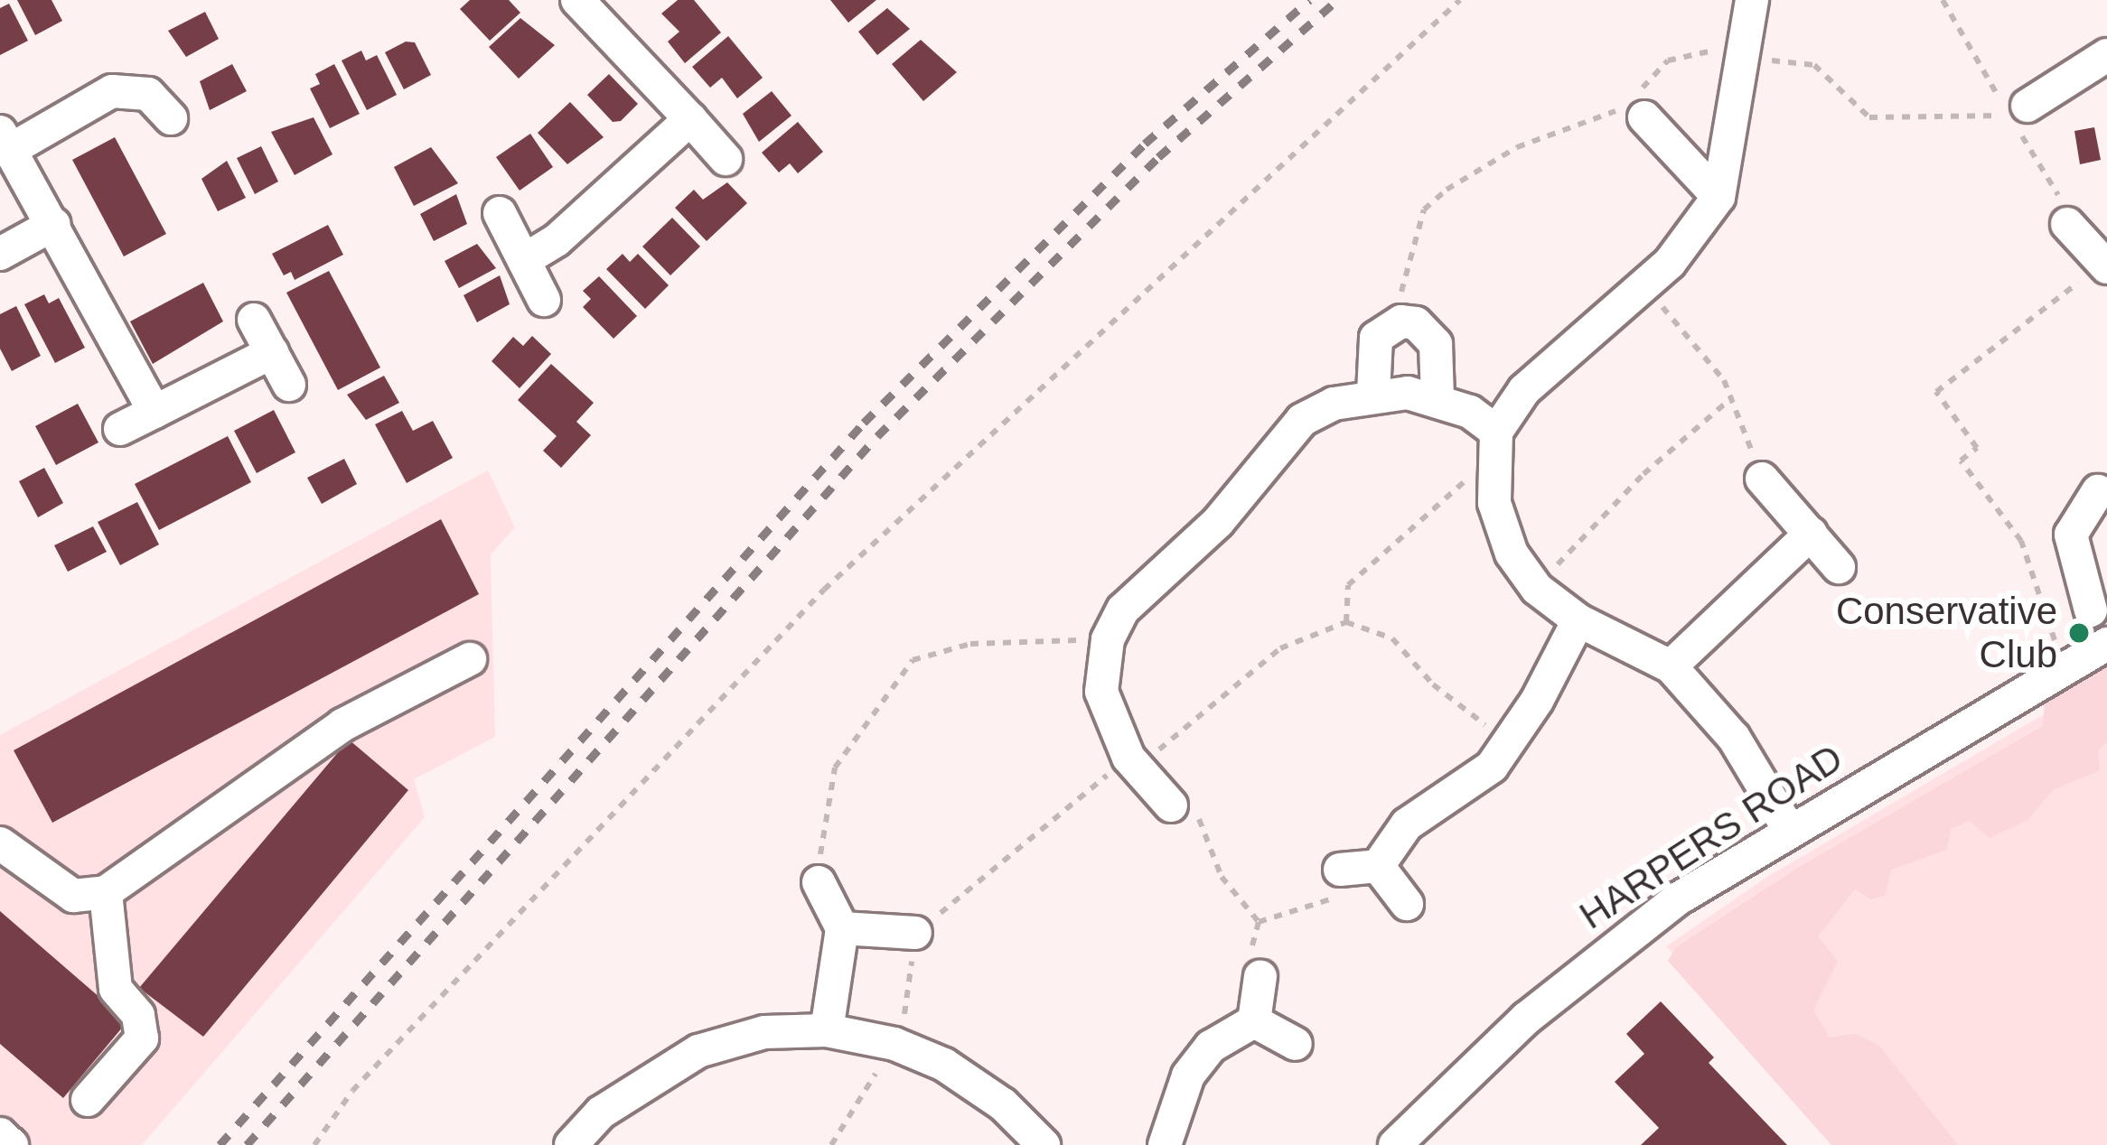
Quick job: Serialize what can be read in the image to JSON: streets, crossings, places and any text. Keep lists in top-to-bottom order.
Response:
{
  "streets": {
    "street": ["HARPERS ROAD"]
  },
  "places": ["Conservative Club"]
}
